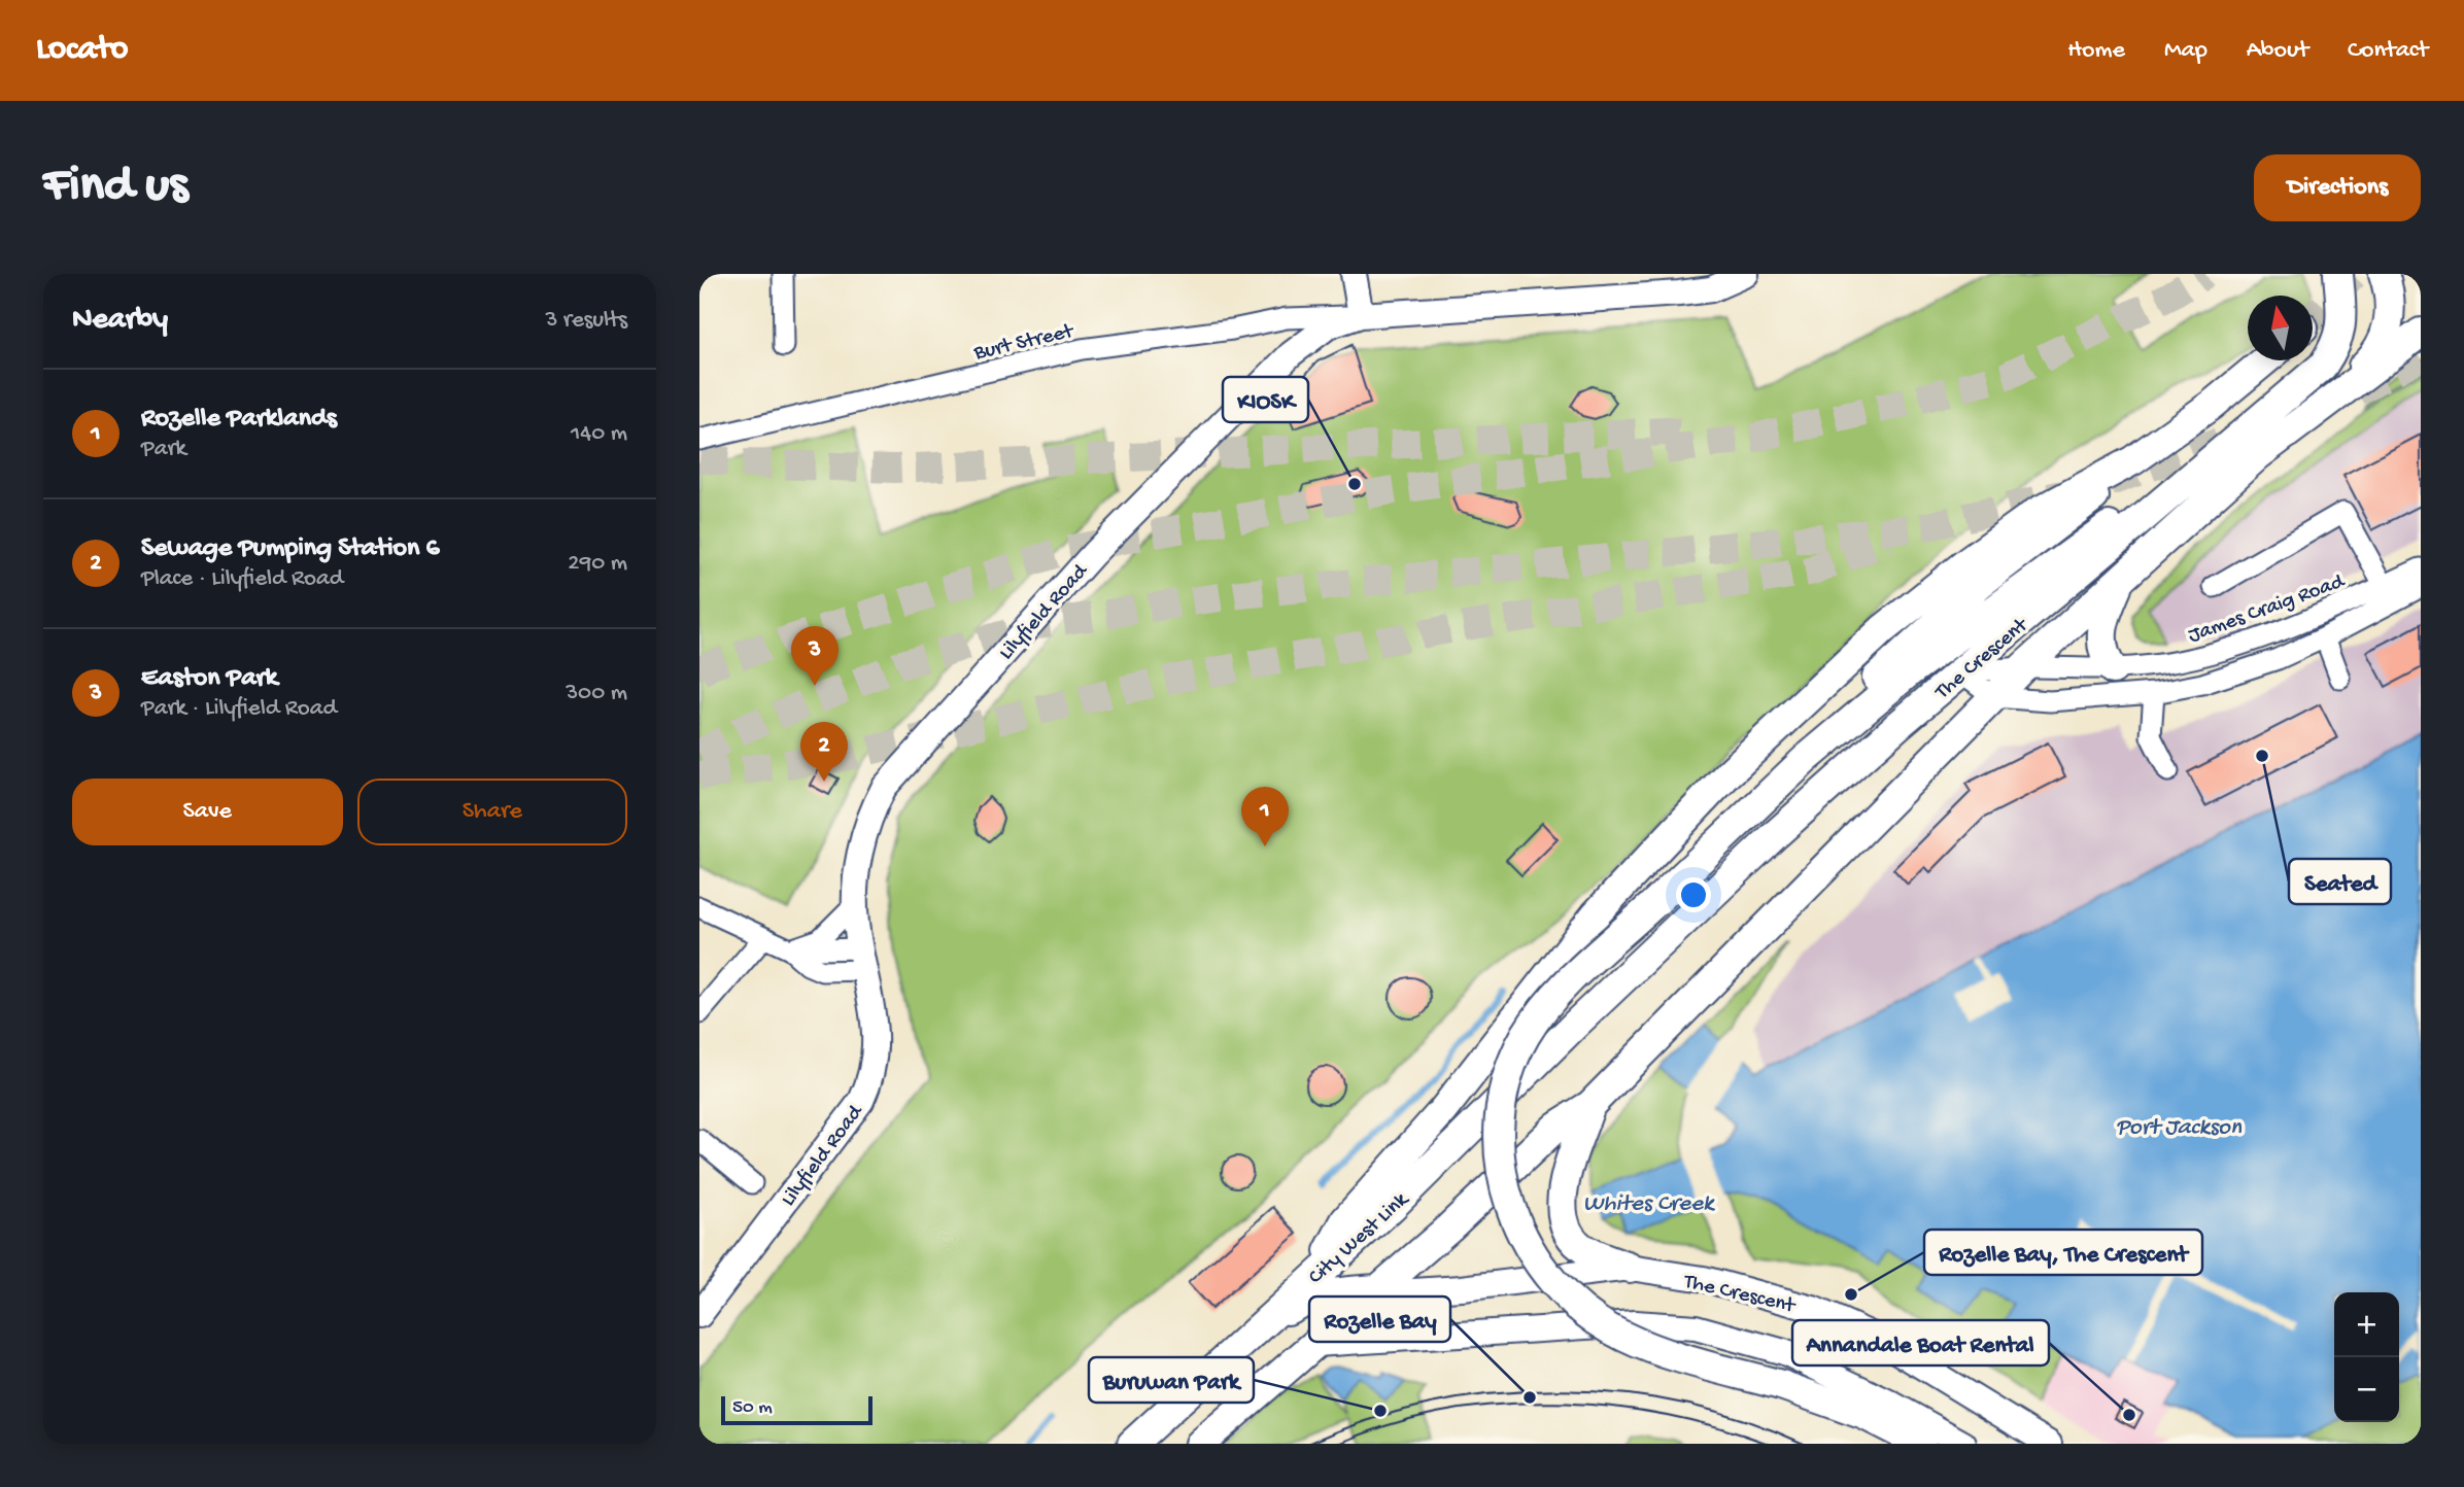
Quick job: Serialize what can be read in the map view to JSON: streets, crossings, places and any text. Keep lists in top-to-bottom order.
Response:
{
  "streets": {
    "highway": ["The Crescent", "City West Link"],
    "main road": ["Lilyfield Road"],
    "street": ["Burt Street", "James Craig Road"]
  },
  "crossings": [
    ["Burt Street", "Lilyfield Road"],
    ["James Craig Road", "The Crescent"],
    ["The Crescent", "City West Link"]
  ],
  "water": ["Port Jackson", "Whites Creek"],
  "places": [
    "KIOSK",
    "Seated",
    "Rozelle Bay, The Crescent",
    "Rozelle Bay",
    "Buruwan Park",
    "Annandale Boat Rental"
  ],
  "scale_bar": "50 m",
  "north": "top",
  "page": {
    "header": "Locato",
    "nav": [
      "Home",
      "Map",
      "About",
      "Contact"
    ],
    "buttons": [
      "Directions",
      ["Save", "Share"]
    ],
    "title": "Find us",
    "heading": ["Nearby", "3 results"],
    "list": [
      {
        "mark": "1",
        "name": "Rozelle Parklands",
        "note": "Park",
        "value": "140 m"
      },
      {
        "mark": "2",
        "name": "Sewage Pumping Station 6",
        "note": "Place · Lilyfield Road",
        "value": "290 m"
      },
      {
        "mark": "3",
        "name": "Easton Park",
        "note": "Park · Lilyfield Road",
        "value": "300 m"
      }
    ],
    "pins": ["3", "2", "1"],
    "map_buttons": ["+", "−"],
    "scale": "50 m"
  }
}
